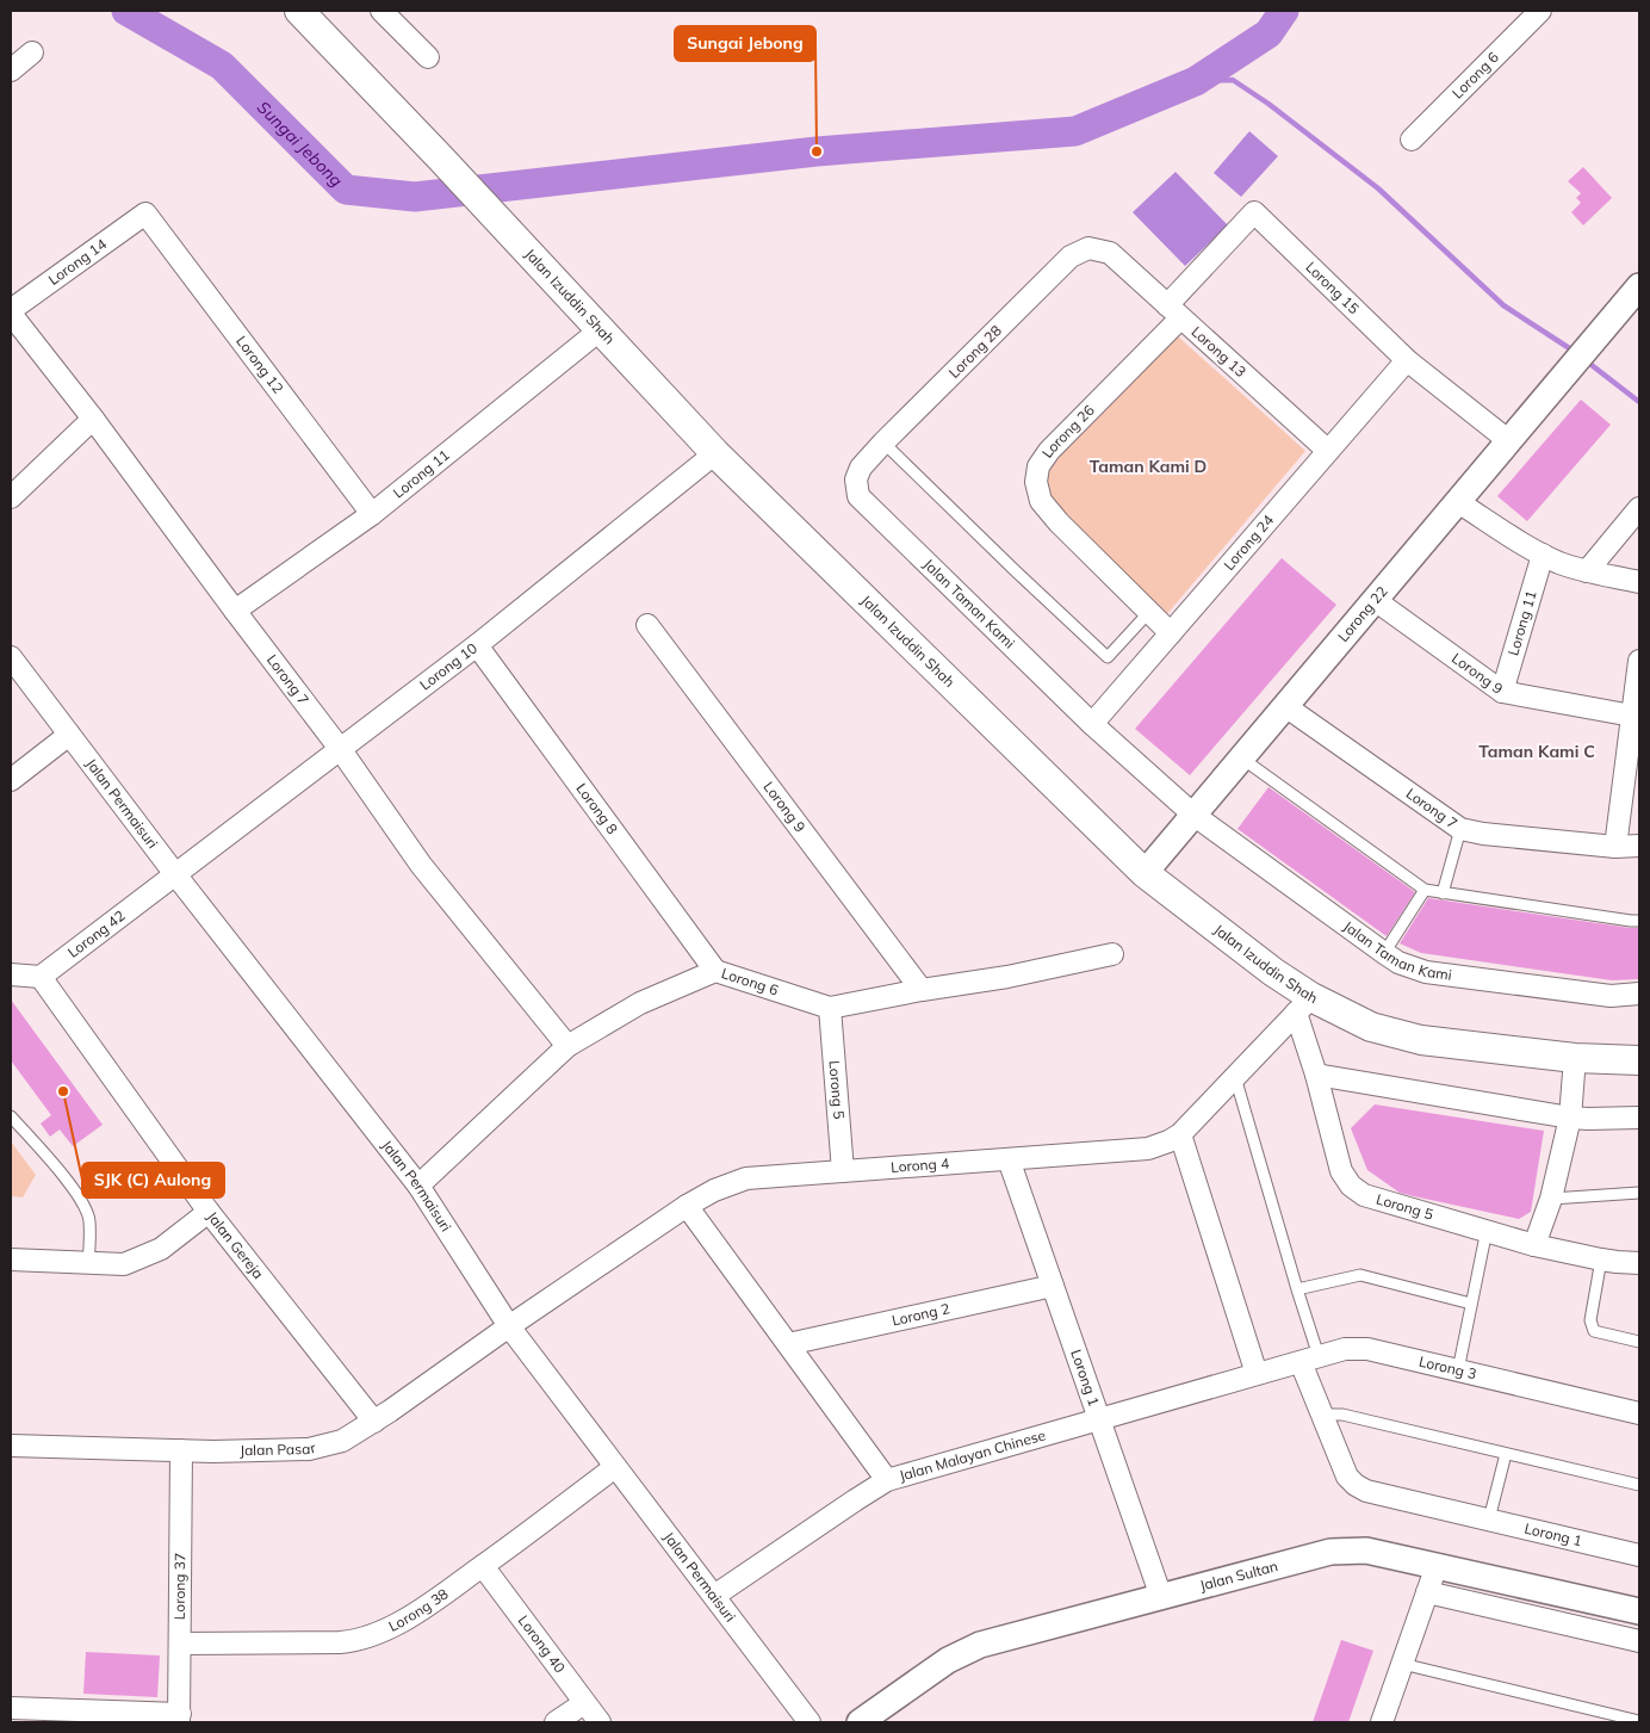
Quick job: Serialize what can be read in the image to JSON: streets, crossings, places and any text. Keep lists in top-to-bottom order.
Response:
{
  "streets": {
    "main road": ["Jalan Izuddin Shah"],
    "street": [
      "Lorong 6",
      "Lorong 14",
      "Lorong 15",
      "Lorong 28",
      "Lorong 13",
      "Lorong 12",
      "Lorong 26",
      "Lorong 11",
      "Lorong 24",
      "Jalan Taman Kami",
      "Lorong 22",
      "Lorong 10",
      "Lorong 9",
      "Lorong 7",
      "Jalan Permaisuri",
      "Lorong 8",
      "Lorong 42",
      "Lorong 5",
      "Lorong 4",
      "Jalan Gereja",
      "Lorong 2",
      "Lorong 3",
      "Lorong 1",
      "Jalan Pasar",
      "Jalan Malayan Chinese",
      "Jalan Sultan",
      "Lorong 37",
      "Lorong 38",
      "Lorong 40"
    ]
  },
  "crossings": [
    ["Lorong 6", "Lorong 9"],
    ["Lorong 6", "Lorong 7"],
    ["Lorong 6", "Jalan Permaisuri"],
    ["Lorong 6", "Lorong 8"],
    ["Lorong 6", "Lorong 5"],
    ["Lorong 14", "Lorong 12"],
    ["Lorong 14", "Lorong 7"],
    ["Lorong 15", "Lorong 13"],
    ["Lorong 15", "Lorong 26"],
    ["Lorong 15", "Lorong 24"],
    ["Lorong 15", "Lorong 22"],
    ["Jalan Izuddin Shah", "Lorong 11"],
    ["Jalan Izuddin Shah", "Lorong 22"],
    ["Jalan Izuddin Shah", "Lorong 10"],
    ["Jalan Izuddin Shah", "Lorong 5"],
    ["Jalan Izuddin Shah", "Lorong 4"],
    ["Lorong 28", "Lorong 13"],
    ["Lorong 28", "Jalan Taman Kami"],
    ["Lorong 13", "Lorong 26"],
    ["Lorong 13", "Lorong 24"],
    ["Lorong 12", "Lorong 11"],
    ["Lorong 26", "Lorong 24"],
    ["Lorong 11", "Lorong 9"],
    ["Lorong 11", "Lorong 7"],
    ["Lorong 24", "Jalan Taman Kami"],
    ["Jalan Taman Kami", "Lorong 22"],
    ["Lorong 22", "Lorong 9"],
    ["Lorong 22", "Lorong 7"],
    ["Lorong 10", "Lorong 7"],
    ["Lorong 10", "Jalan Permaisuri"],
    ["Lorong 10", "Lorong 8"],
    ["Lorong 10", "Lorong 42"],
    ["Jalan Permaisuri", "Lorong 42"],
    ["Jalan Permaisuri", "Lorong 4"],
    ["Jalan Permaisuri", "Jalan Pasar"],
    ["Jalan Permaisuri", "Jalan Malayan Chinese"],
    ["Jalan Permaisuri", "Lorong 38"],
    ["Lorong 42", "Jalan Gereja"],
    ["Lorong 5", "Lorong 4"],
    ["Lorong 4", "Lorong 1"],
    ["Lorong 4", "Jalan Pasar"],
    ["Jalan Gereja", "Jalan Pasar"],
    ["Lorong 2", "Lorong 1"],
    ["Lorong 3", "Lorong 1"],
    ["Lorong 3", "Jalan Malayan Chinese"],
    ["Lorong 1", "Jalan Malayan Chinese"],
    ["Lorong 1", "Jalan Sultan"],
    ["Jalan Pasar", "Lorong 37"],
    ["Lorong 37", "Lorong 38"],
    ["Lorong 38", "Lorong 40"]
  ],
  "districts": ["Taman Kami D", "Taman Kami C"],
  "water": ["Sungai Jebong"],
  "places": ["Sungai Jebong", "SJK (C) Aulong"]
}
